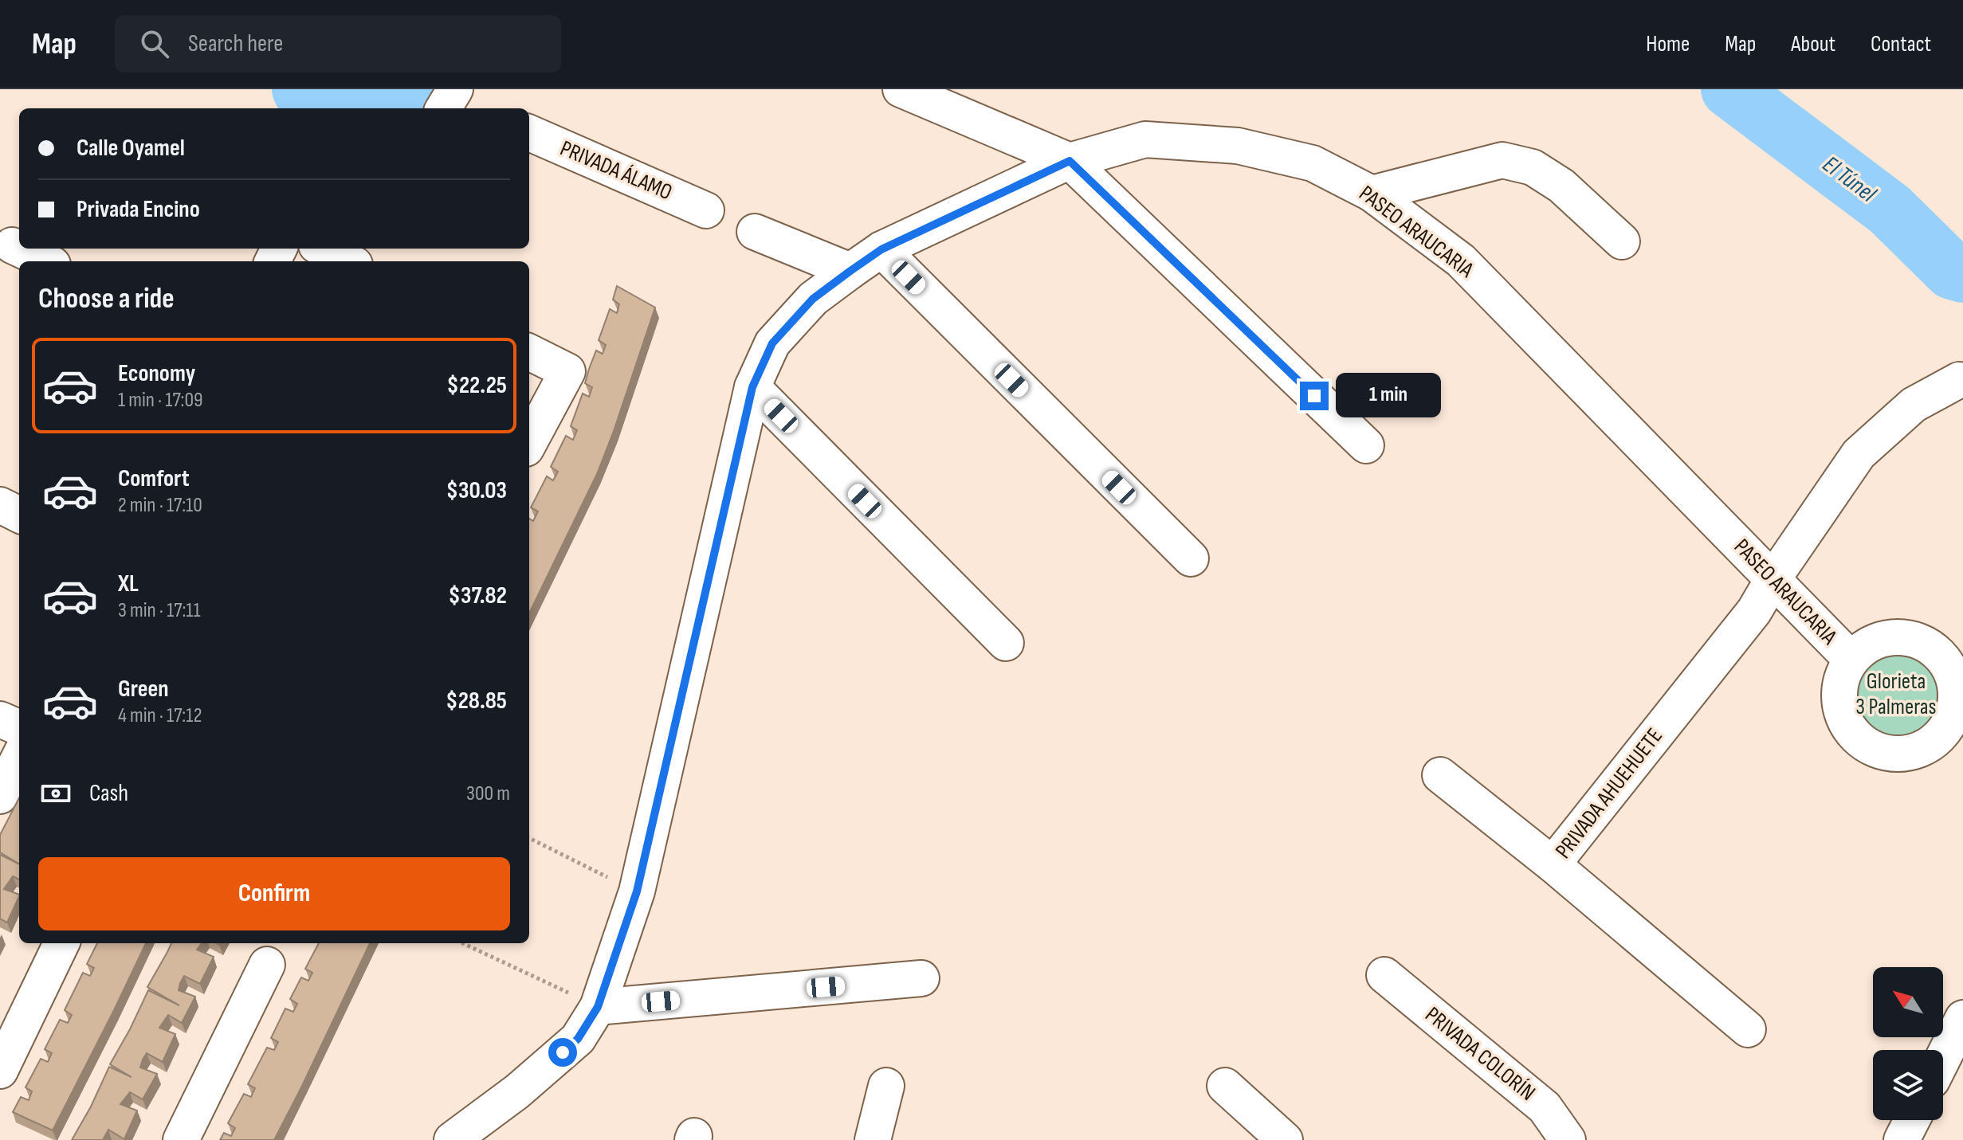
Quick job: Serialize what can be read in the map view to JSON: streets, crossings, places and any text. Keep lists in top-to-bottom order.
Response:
{
  "streets": {
    "street": [
      "PRIVADA ÁLAMO",
      "PASEO ARAUCARIA",
      "PRIVADA AHUEHUETE",
      "PRIVADA COLORÍN"
    ]
  },
  "crossings": [
    ["PASEO ARAUCARIA", "PRIVADA AHUEHUETE"]
  ],
  "water": ["El Túnel"],
  "parks": ["Glorieta 3 Palmeras"],
  "north": "top left",
  "page": {
    "header": "Map",
    "search": "Search here",
    "nav": [
      "Home",
      "Map",
      "About",
      "Contact"
    ],
    "banner": ["Calle Oyamel", "Privada Encino"],
    "heading": "Choose a ride",
    "list": [
      {
        "name": "Economy",
        "note": "1 min · 17:09",
        "value": "$22.25"
      },
      {
        "name": "Comfort",
        "note": "2 min · 17:10",
        "value": "$30.03"
      },
      {
        "name": "XL",
        "note": "3 min · 17:11",
        "value": "$37.82"
      },
      {
        "name": "Green",
        "note": "4 min · 17:12",
        "value": "$28.85"
      }
    ],
    "bubble": "1 min",
    "pay": ["Cash", "300 m"],
    "buttons": "Confirm"
  }
}
